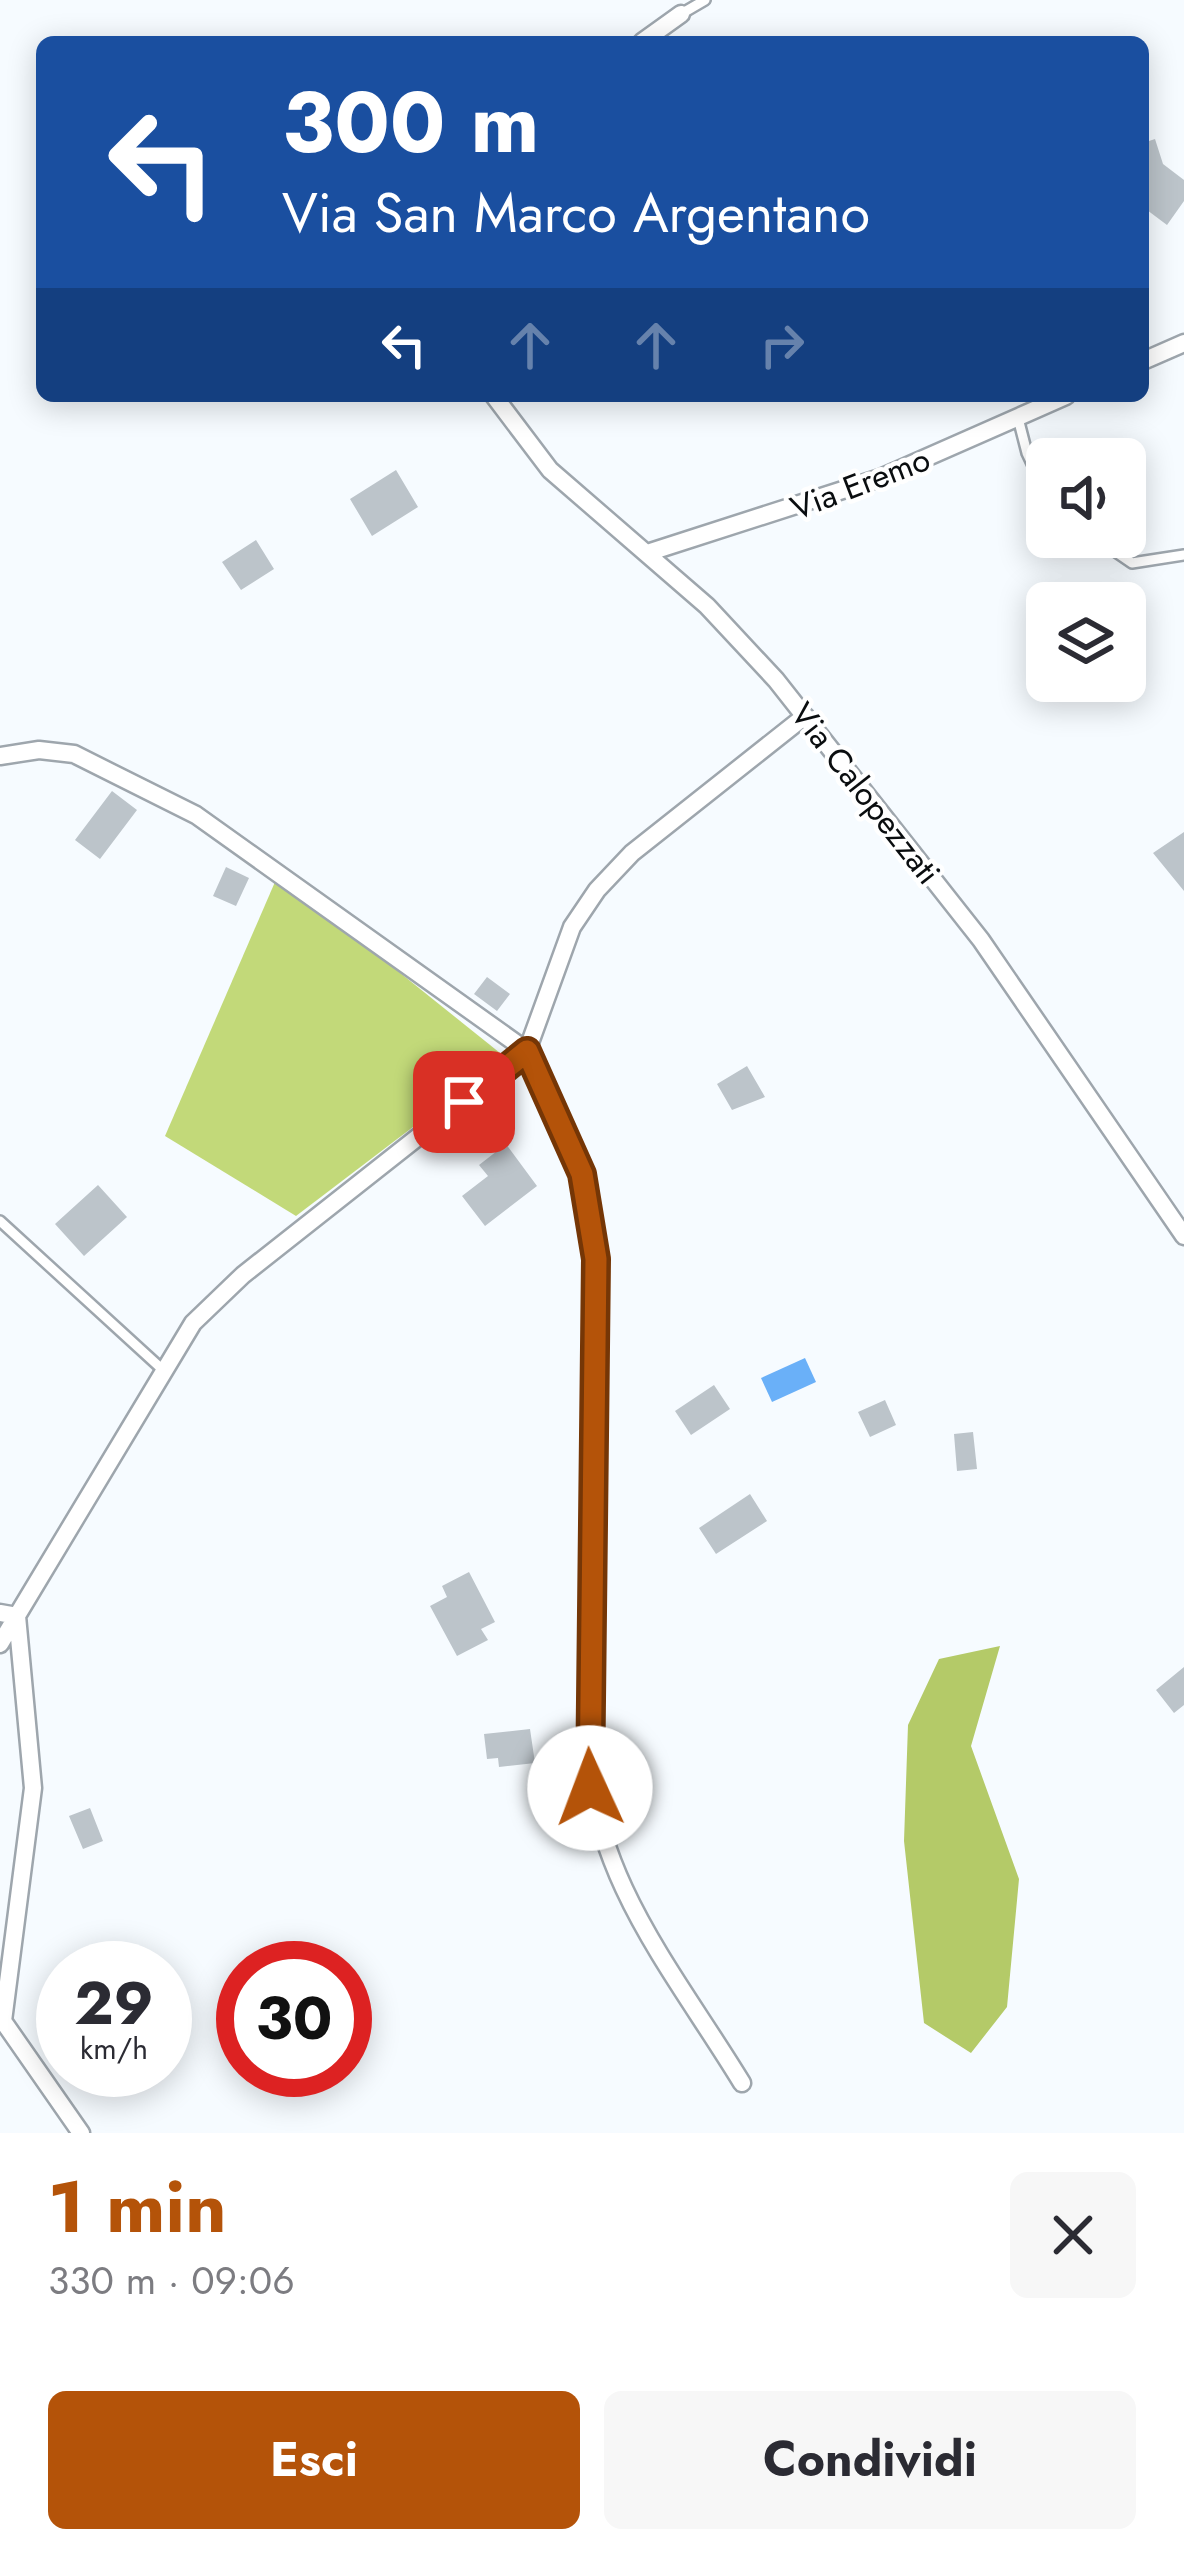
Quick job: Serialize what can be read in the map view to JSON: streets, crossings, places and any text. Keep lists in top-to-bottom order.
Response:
{
  "streets": {
    "street": ["Via Eremo", "Via Calopezzati"]
  },
  "crossings": [
    ["Via Eremo", "Via Calopezzati"]
  ],
  "page": {
    "turn": ["300 m", "Via San Marco Argentano"],
    "speed": "29 km/h",
    "limit": "30",
    "heading": ["1 min", "330 m · 09:06"],
    "buttons": ["Esci", "Condividi"]
  }
}
